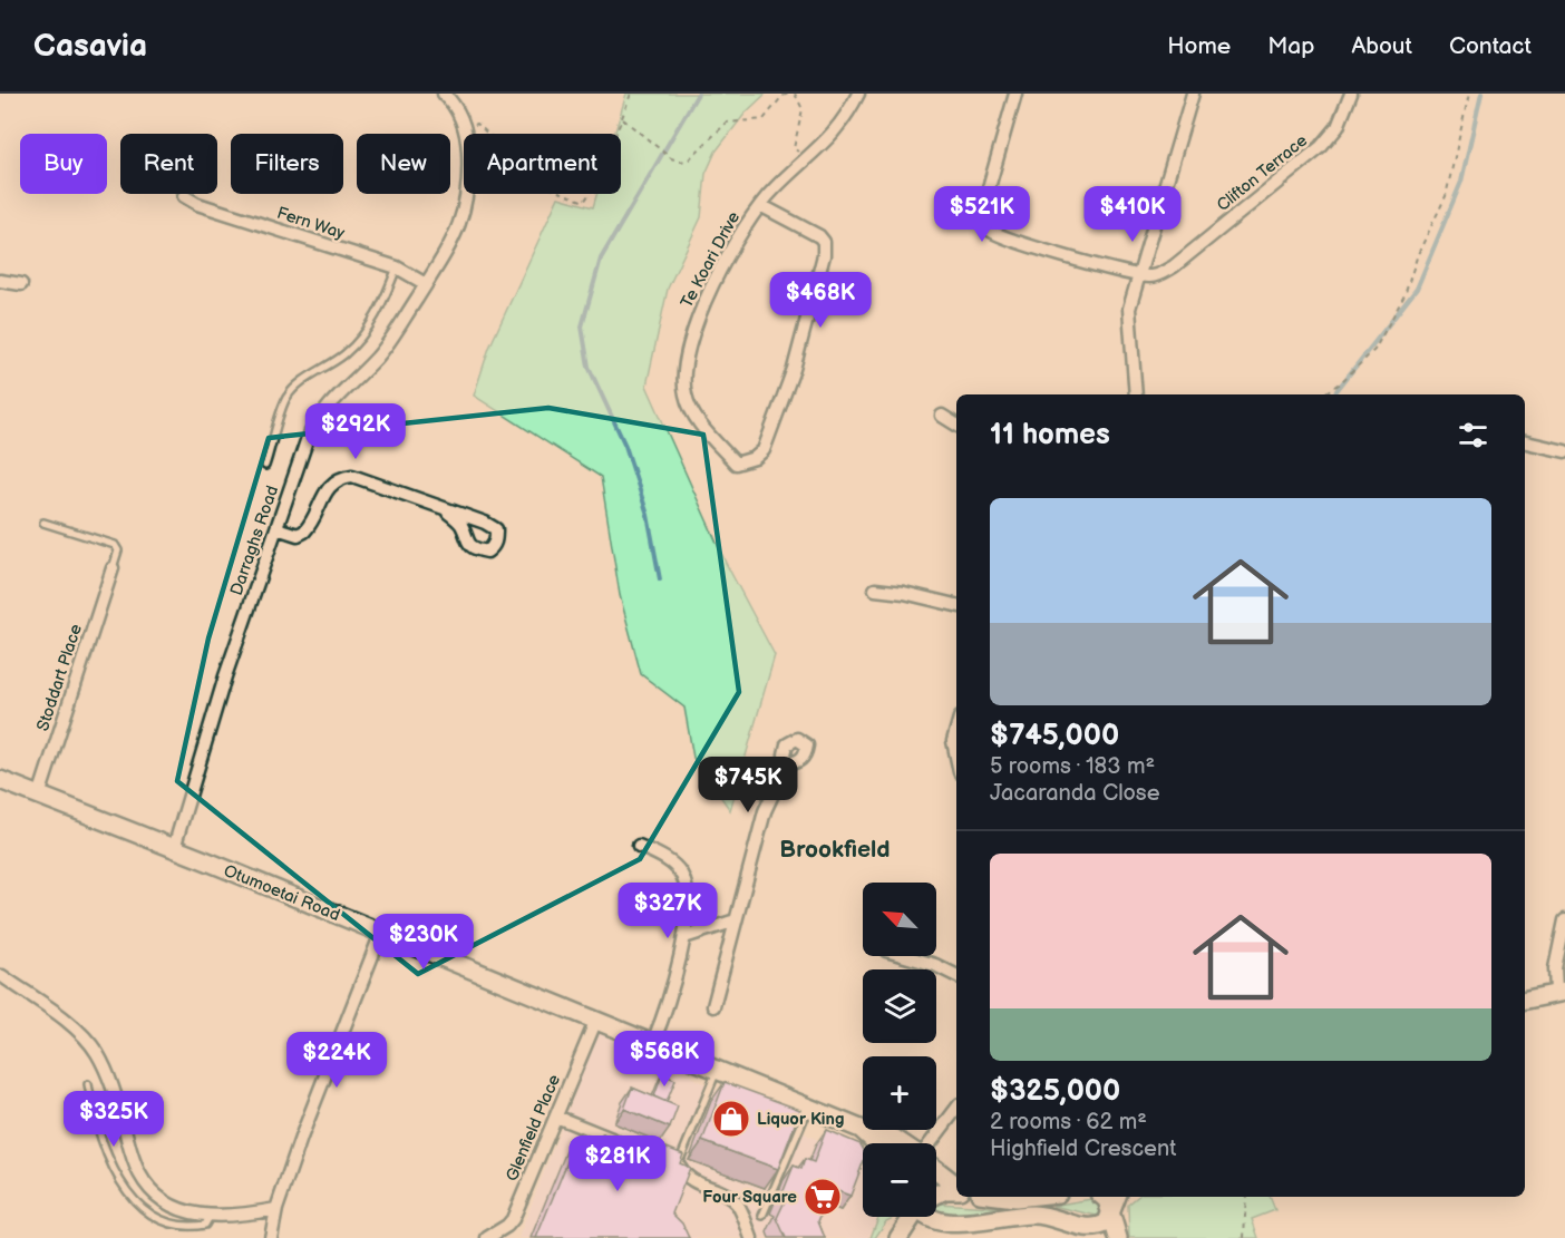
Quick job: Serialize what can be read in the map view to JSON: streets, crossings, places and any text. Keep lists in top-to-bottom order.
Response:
{
  "streets": {
    "main road": ["Otumoetai Road"],
    "street": [
      "Clifton Terrace",
      "Fern Way",
      "Te Koari Drive",
      "Darraghs Road",
      "Stoddart Place",
      "Glenfield Place"
    ]
  },
  "crossings": [
    ["Fern Way", "Darraghs Road"],
    ["Darraghs Road", "Otumoetai Road"],
    ["Stoddart Place", "Otumoetai Road"],
    ["Otumoetai Road", "Glenfield Place"]
  ],
  "districts": ["Brookfield"],
  "places": {
    "shop": ["Liquor King"],
    "supermarket": ["Four Square"]
  },
  "north": "top left",
  "page": {
    "header": "Casavia",
    "nav": [
      "Home",
      "Map",
      "About",
      "Contact"
    ],
    "chip": [
      "Buy",
      "Rent",
      "Filters",
      "New",
      "Apartment"
    ],
    "price": [
      "$521K",
      "$410K",
      "$468K",
      "$292K",
      "$745K",
      "$327K",
      "$230K",
      "$568K",
      "$224K",
      "$325K",
      "$281K"
    ],
    "heading": "11 homes",
    "list": [
      {
        "name": "$745,000",
        "note": "5 rooms · 183 m² · Jacaranda Close"
      },
      {
        "name": "$325,000",
        "note": "2 rooms · 62 m² · Highfield Crescent"
      }
    ],
    "map_buttons": ["+", "−"]
  }
}
